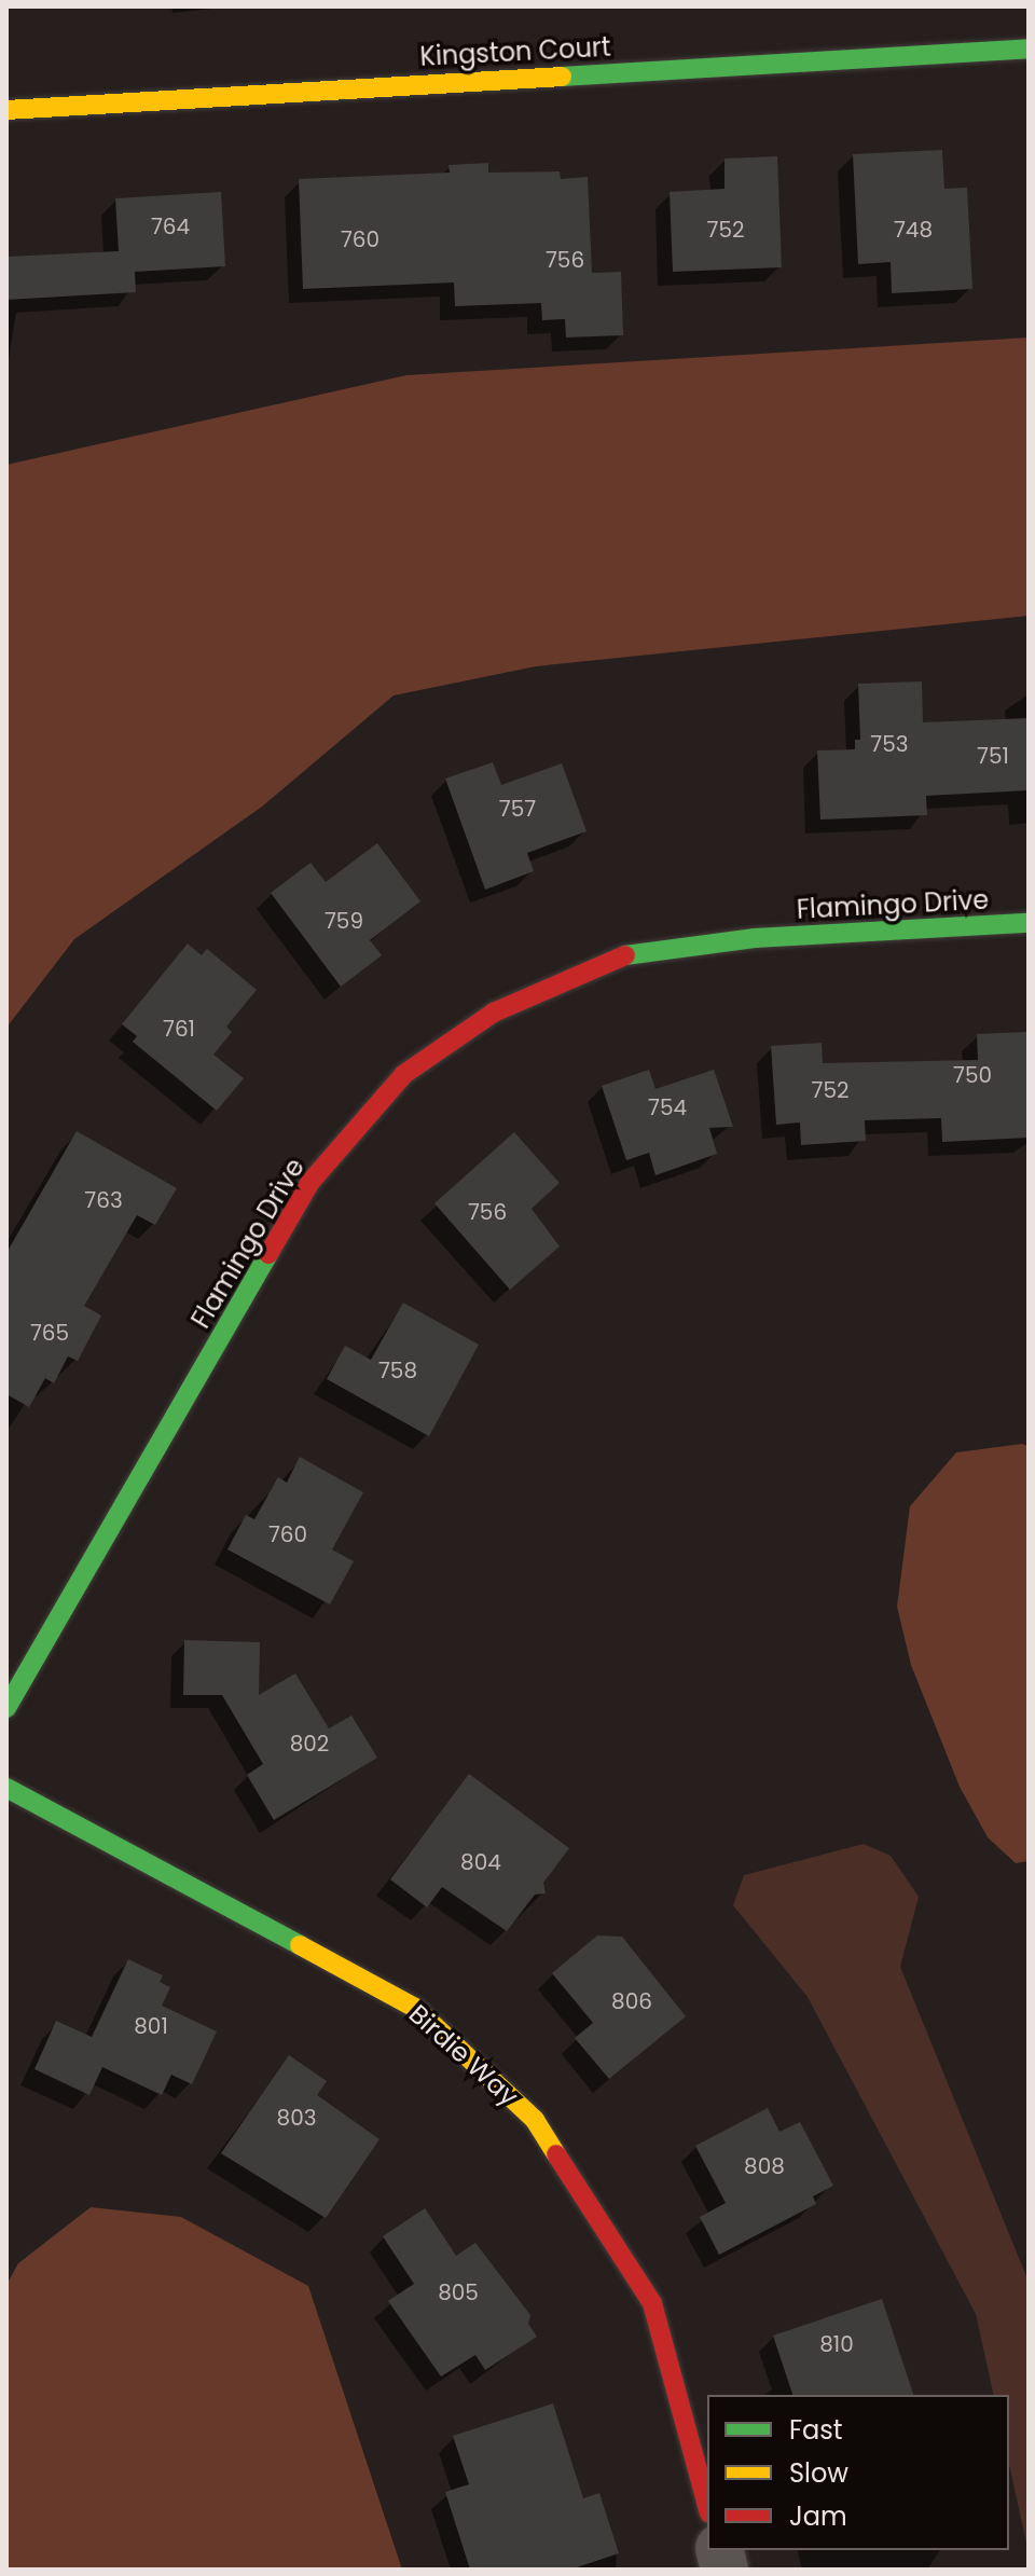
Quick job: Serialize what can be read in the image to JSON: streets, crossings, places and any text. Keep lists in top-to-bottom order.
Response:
{
  "streets": {
    "street": ["Kingston Court", "Flamingo Drive", "Birdie Way"]
  },
  "house_numbers": [
    "764",
    "752",
    "748",
    "760",
    "756",
    "753",
    "751",
    "757",
    "759",
    "761",
    "750",
    "752",
    "754",
    "763",
    "756",
    "765",
    "758",
    "760",
    "802",
    "804",
    "806",
    "801",
    "803",
    "808",
    "805",
    "810"
  ],
  "legend": ["Fast", "Slow", "Jam"]
}
